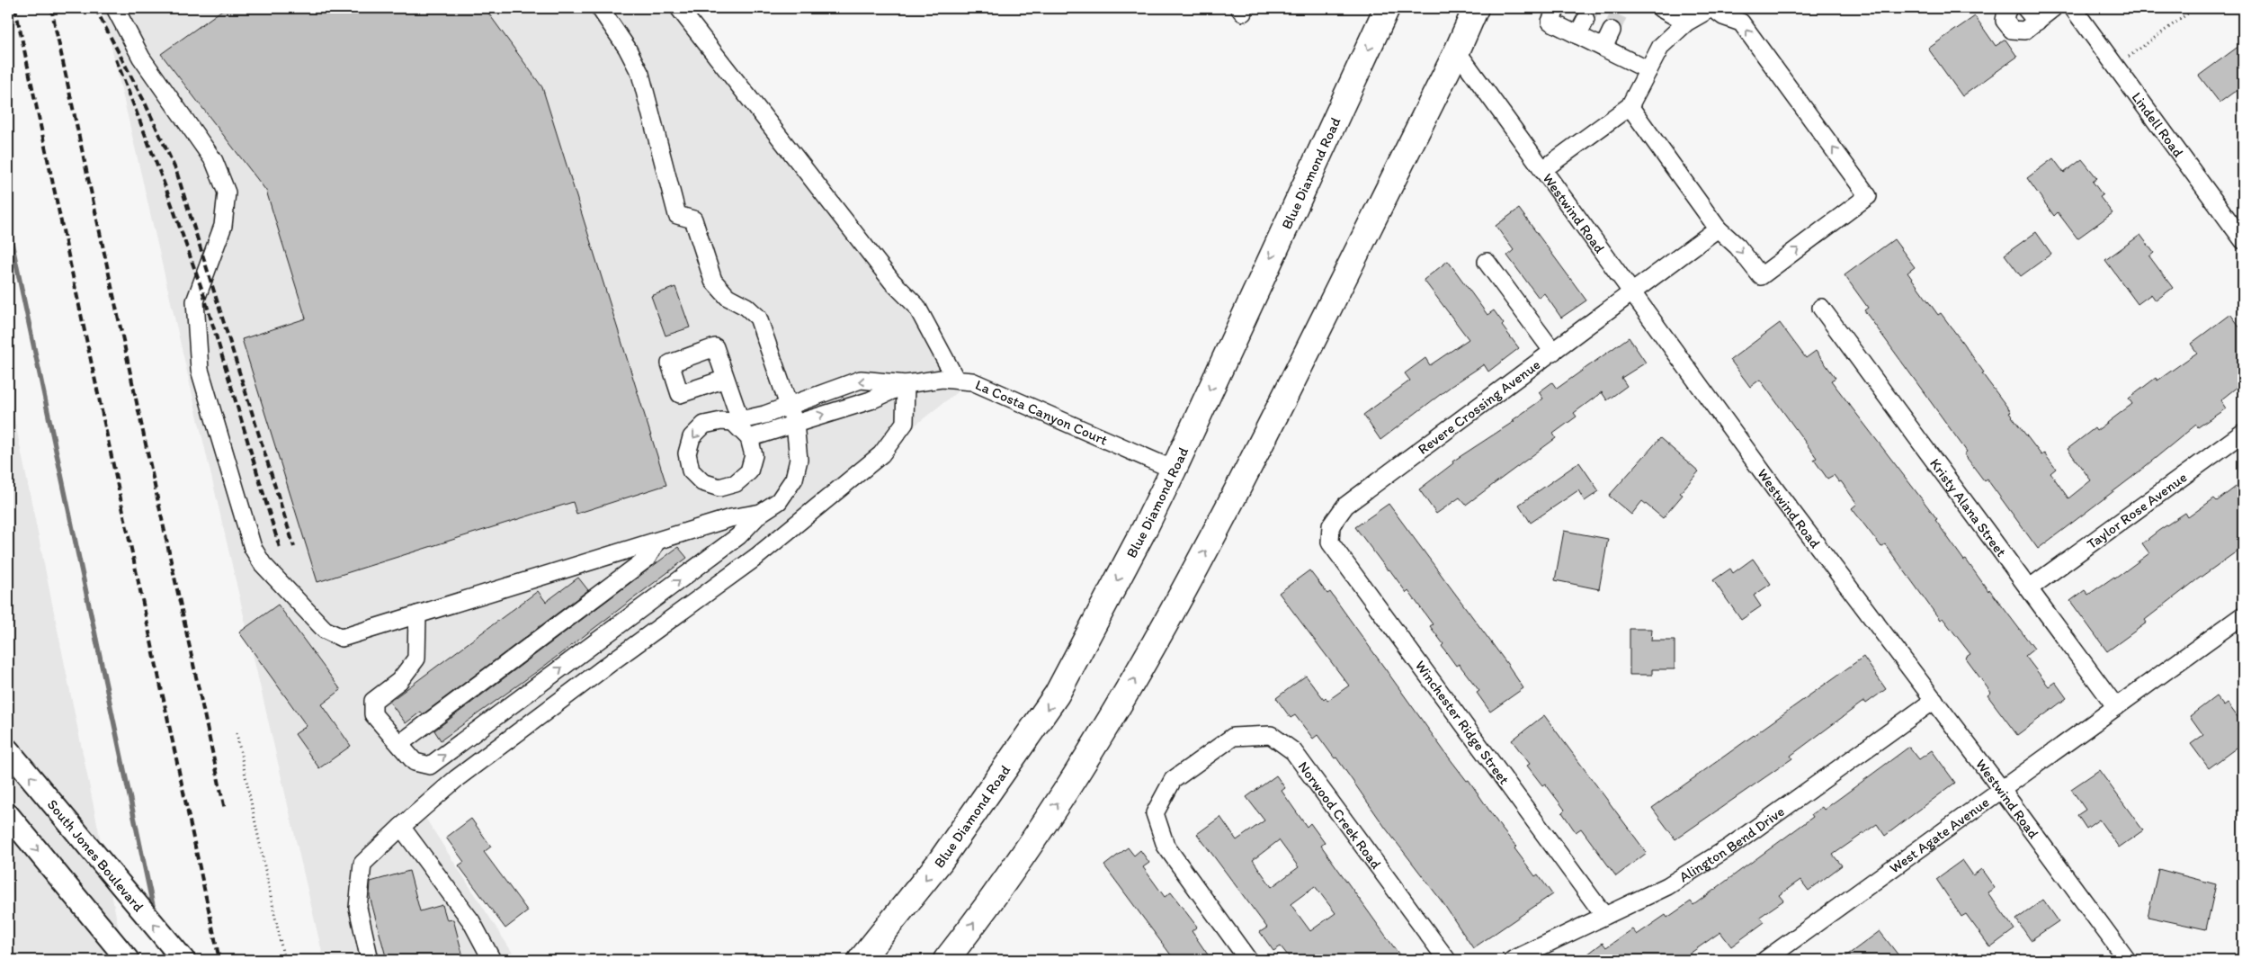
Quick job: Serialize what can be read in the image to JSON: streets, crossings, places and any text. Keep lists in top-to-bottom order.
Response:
{
  "streets": {
    "highway": ["Blue Diamond Road"],
    "main road": ["South Jones Boulevard"],
    "street": [
      "Lindell Road",
      "Westwind Road",
      "Revere Crossing Avenue",
      "La Costa Canyon Court",
      "Kristy Alana Street",
      "Taylor Rose Avenue",
      "Winchester Ridge Street",
      "Norwood Creek Road",
      "West Agate Avenue",
      "Alington Bend Drive"
    ]
  },
  "crossings": [
    ["Blue Diamond Road", "La Costa Canyon Court"],
    ["Westwind Road", "Revere Crossing Avenue"],
    ["Westwind Road", "West Agate Avenue"],
    ["Westwind Road", "Alington Bend Drive"],
    ["Revere Crossing Avenue", "Winchester Ridge Street"],
    ["Kristy Alana Street", "Taylor Rose Avenue"],
    ["Kristy Alana Street", "West Agate Avenue"],
    ["Winchester Ridge Street", "Alington Bend Drive"]
  ]
}
